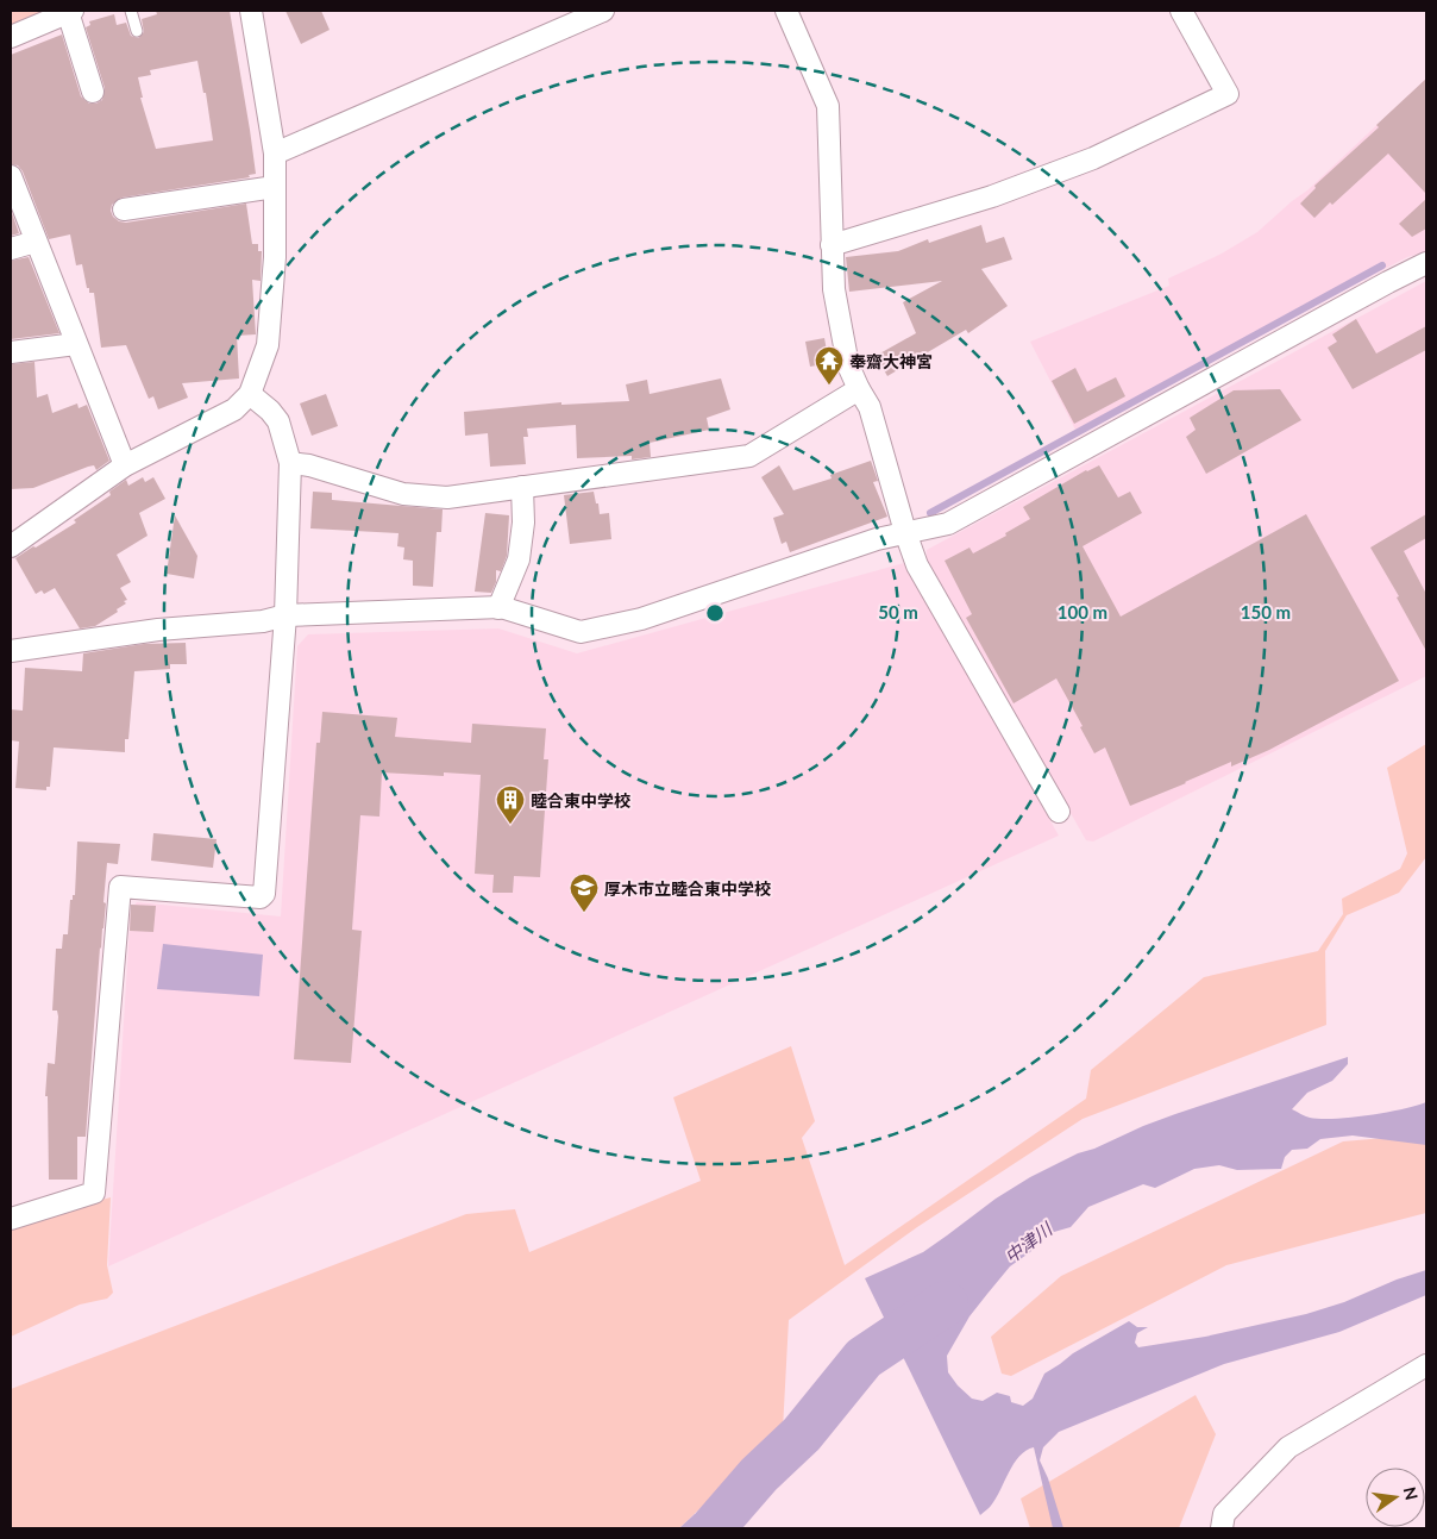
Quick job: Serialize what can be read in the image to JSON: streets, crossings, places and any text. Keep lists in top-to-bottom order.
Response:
{
  "water": ["中津川"],
  "places": {
    "temple": ["奉齋大神宮"],
    "building": ["睦合東中学校"],
    "school or university": ["厚木市立睦合東中学校"]
  },
  "north": "right",
  "rings": ["50 m", "100 m", "150 m"]
}
